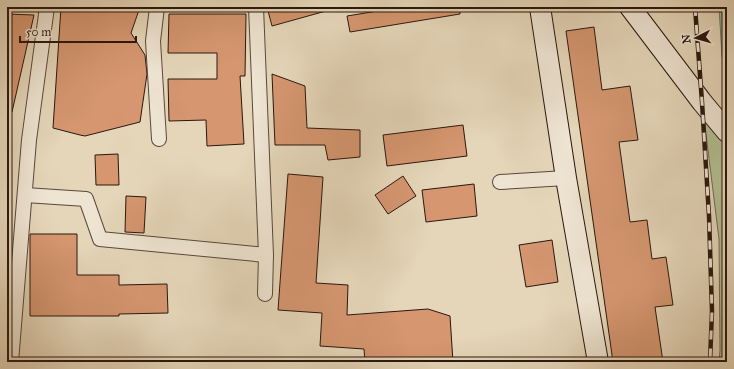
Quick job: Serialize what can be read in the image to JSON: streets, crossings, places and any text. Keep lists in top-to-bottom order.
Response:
{
  "scale_bar": "50 m",
  "north": "left"
}
